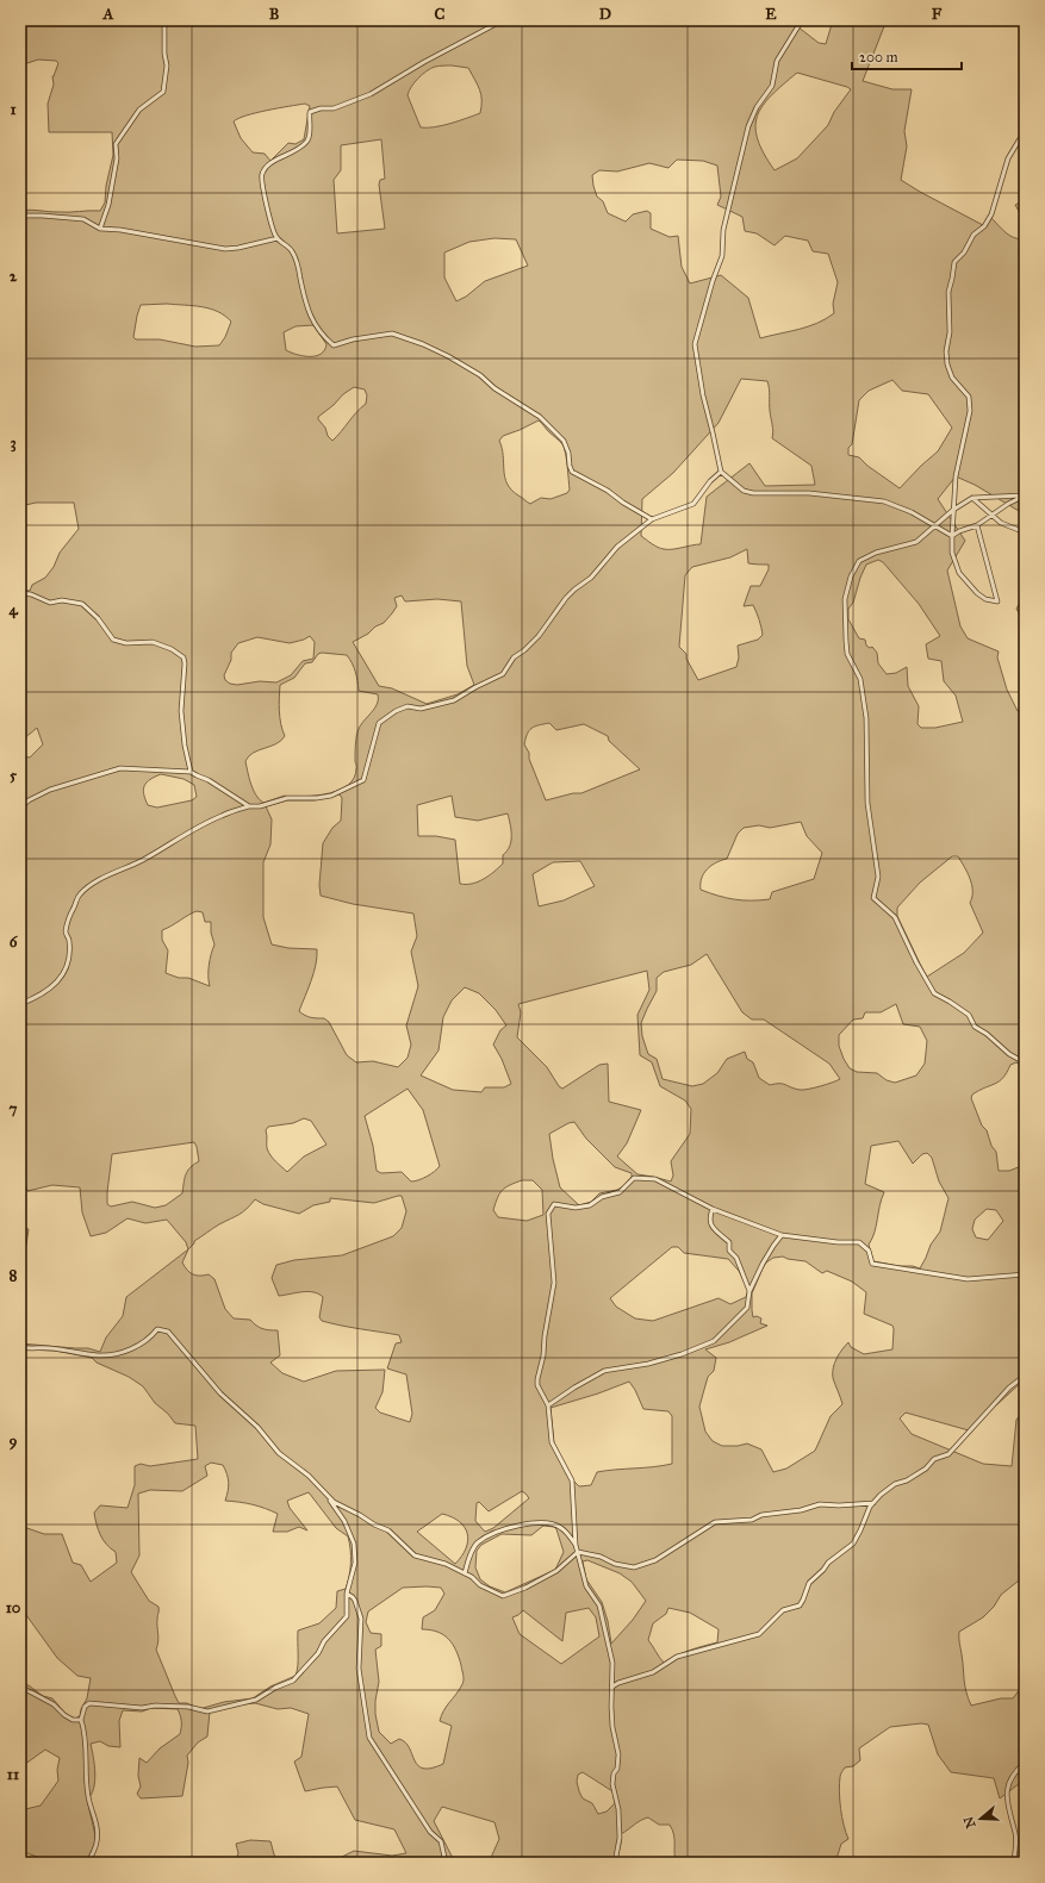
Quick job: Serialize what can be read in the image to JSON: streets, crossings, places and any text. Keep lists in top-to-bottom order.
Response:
{
  "scale_bar": "200 m",
  "north": "left",
  "grid": {
    "columns": [
      "A",
      "B",
      "C",
      "D",
      "E",
      "F"
    ],
    "rows": [
      "1",
      "2",
      "3",
      "4",
      "5",
      "6",
      "7",
      "8",
      "9",
      "10",
      "11"
    ]
  }
}
